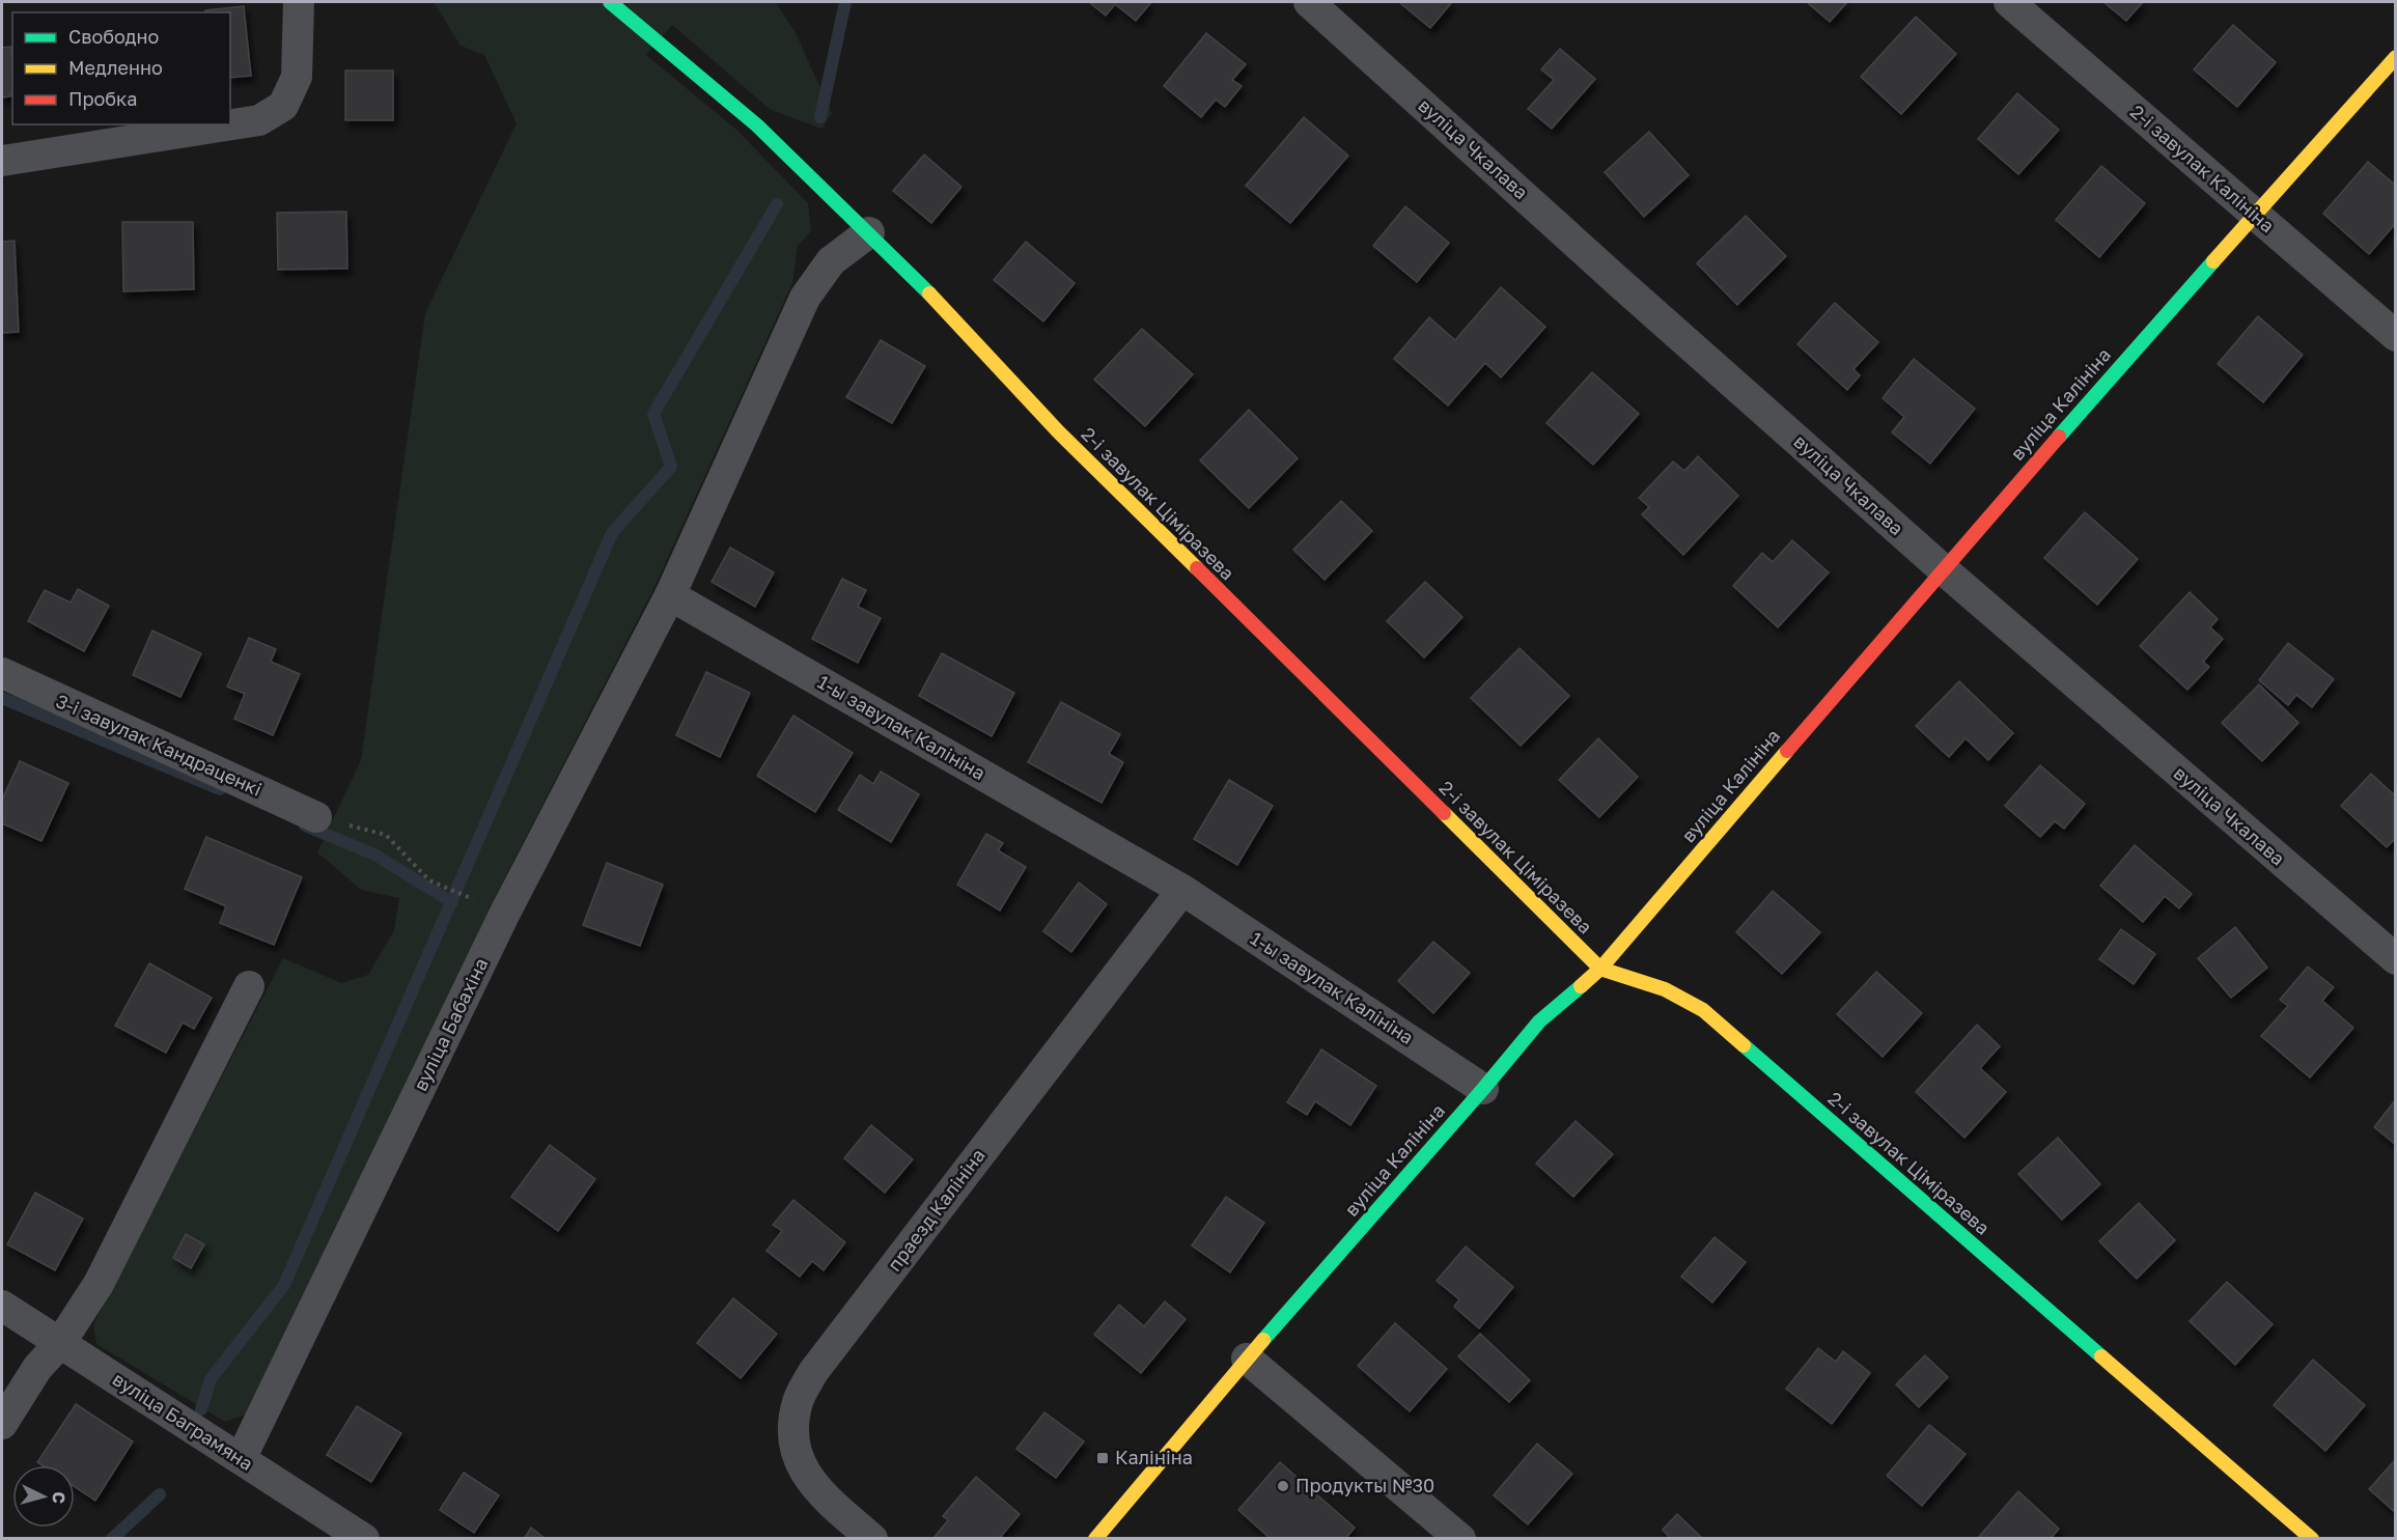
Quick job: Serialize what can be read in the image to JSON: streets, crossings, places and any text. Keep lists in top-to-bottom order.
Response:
{
  "streets": {
    "street": [
      "вуліца Чкалава",
      "2-і завулак Калініна",
      "вуліца Калініна",
      "2-і завулак Ціміразева",
      "1-ы завулак Калініна",
      "3-і завулак Кандраценкі",
      "вуліца Бабахіна",
      "праезд Калініна",
      "вуліца Баграмяна"
    ]
  },
  "crossings": [
    ["вуліца Чкалава", "вуліца Калініна"],
    ["2-і завулак Калініна", "вуліца Калініна"],
    ["вуліца Калініна", "2-і завулак Ціміразева"],
    ["вуліца Калініна", "1-ы завулак Калініна"],
    ["1-ы завулак Калініна", "вуліца Бабахіна"],
    ["1-ы завулак Калініна", "праезд Калініна"],
    ["вуліца Бабахіна", "вуліца Баграмяна"]
  ],
  "places": {
    "transit": ["Калініна"],
    "other": ["Продукты №30"]
  },
  "legend": ["Свободно", "Медленно", "Пробка"],
  "north": "right"
}
